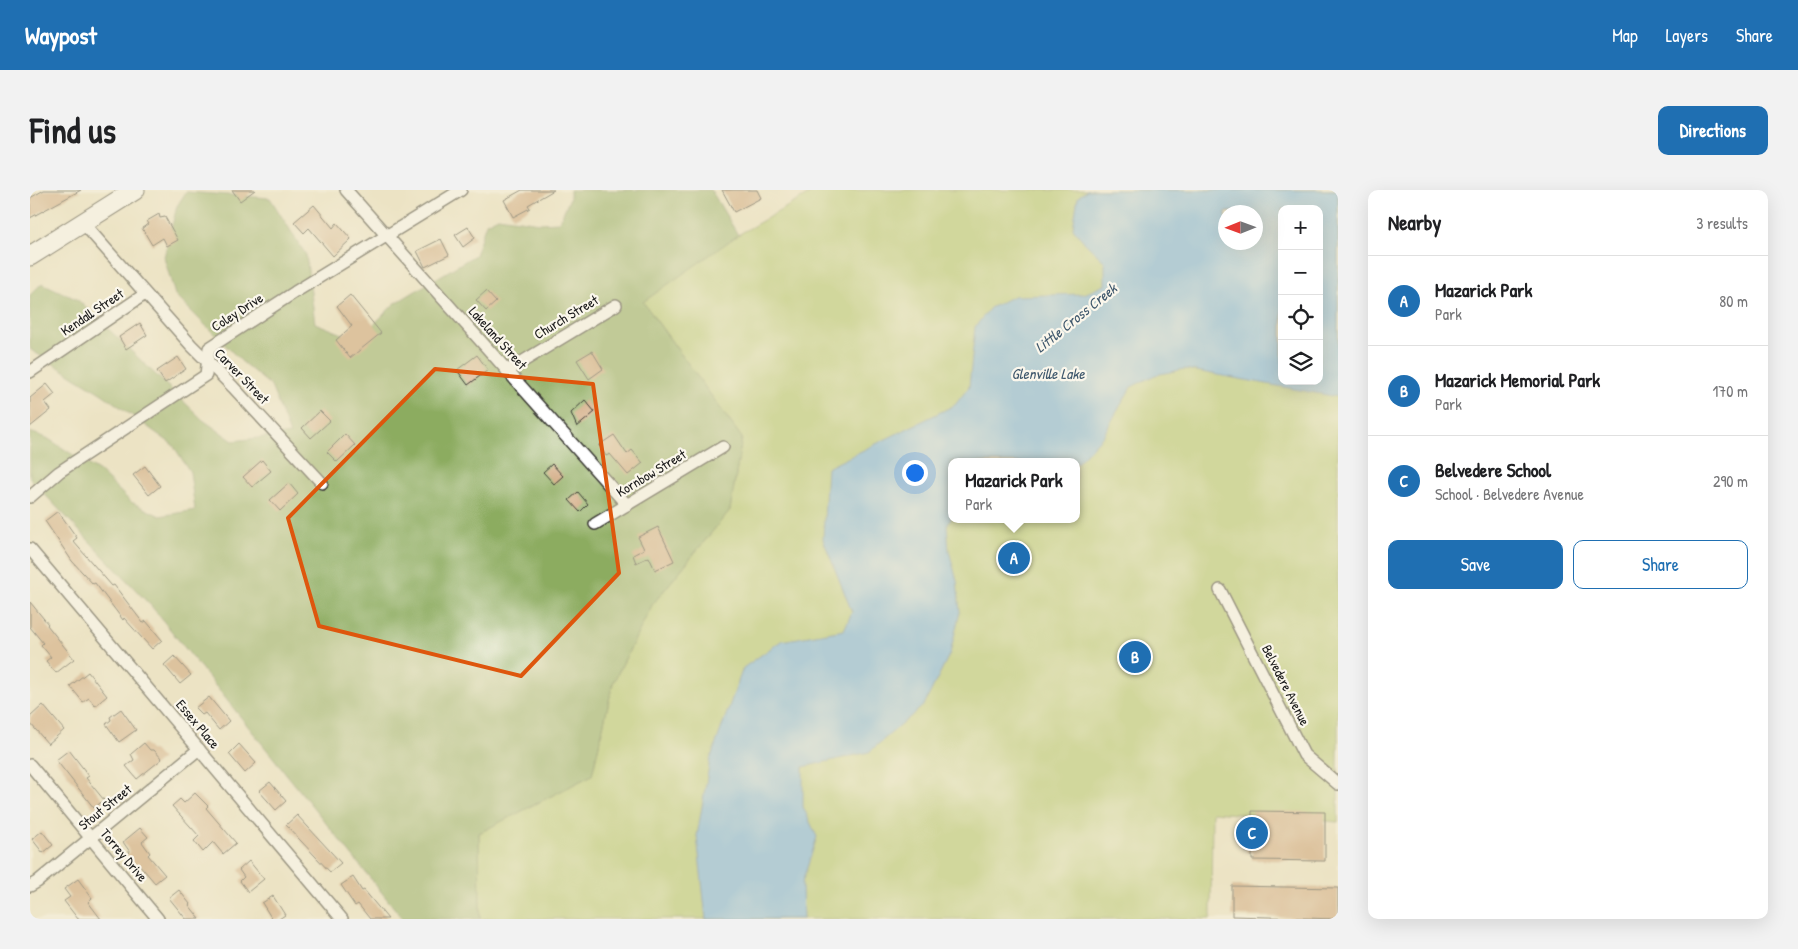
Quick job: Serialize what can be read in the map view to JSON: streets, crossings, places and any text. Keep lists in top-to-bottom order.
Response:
{
  "streets": {
    "street": [
      "Kendall Street",
      "Coley Drive",
      "Church Street",
      "Lakeland Street",
      "Carver Street",
      "Kornbow Street",
      "Belvedere Avenue",
      "Essex Place",
      "Stout Street",
      "Torrey Drive"
    ]
  },
  "crossings": [
    ["Kendall Street", "Carver Street"],
    ["Coley Drive", "Lakeland Street"],
    ["Coley Drive", "Carver Street"],
    ["Church Street", "Lakeland Street"],
    ["Lakeland Street", "Kornbow Street"],
    ["Essex Place", "Stout Street"],
    ["Stout Street", "Torrey Drive"]
  ],
  "water": ["Little Cross Creek", "Glenville Lake"],
  "north": "left",
  "page": {
    "header": "Waypost",
    "nav": ["Map", "Layers", "Share"],
    "buttons": [
      "Directions",
      ["Save", "Share"]
    ],
    "title": "Find us",
    "heading": ["Nearby", "3 results"],
    "map_buttons": ["+", "−"],
    "list": [
      {
        "mark": "A",
        "name": "Mazarick Park",
        "note": "Park",
        "value": "80 m"
      },
      {
        "mark": "B",
        "name": "Mazarick Memorial Park",
        "note": "Park",
        "value": "170 m"
      },
      {
        "mark": "C",
        "name": "Belvedere School",
        "note": "School · Belvedere Avenue",
        "value": "290 m"
      }
    ],
    "popup": ["Mazarick Park", "Park"],
    "pins": ["A", "B", "C"]
  }
}
